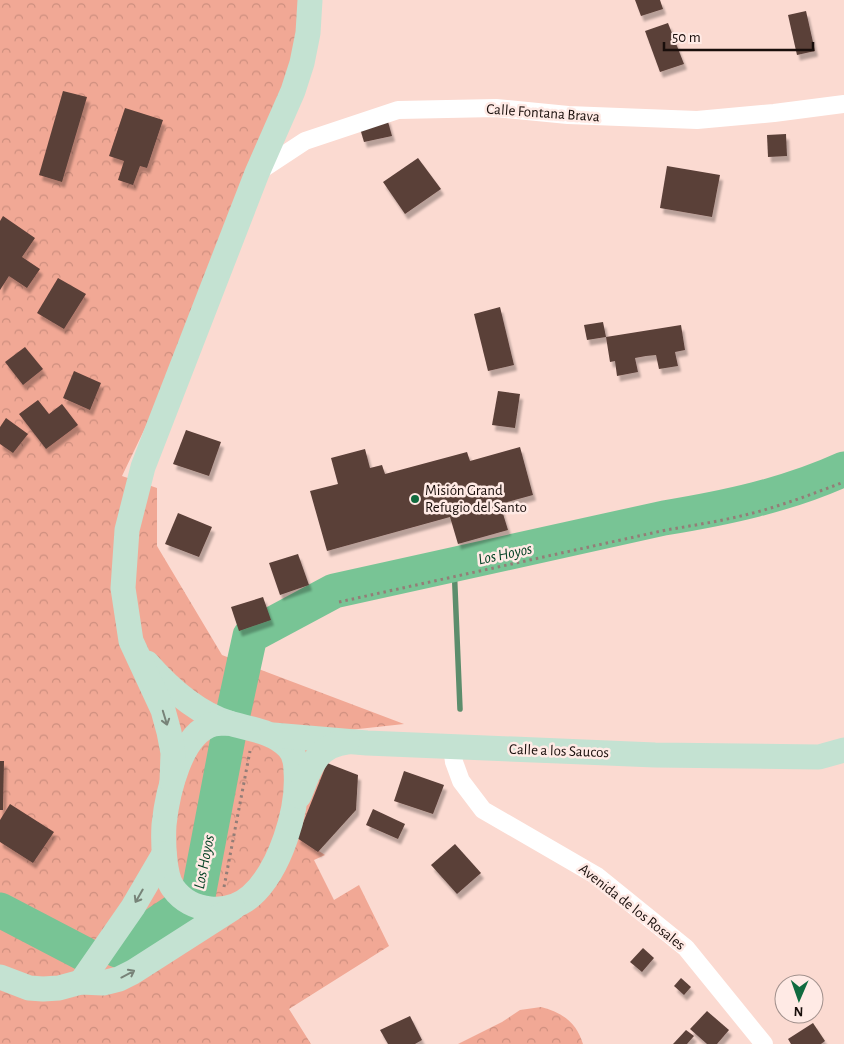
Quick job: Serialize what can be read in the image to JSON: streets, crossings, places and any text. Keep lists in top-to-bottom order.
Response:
{
  "streets": {
    "main road": ["Calle a los Saucos"],
    "street": ["Calle Fontana Brava", "Avenida de los Rosales"]
  },
  "crossings": [
    ["Calle a los Saucos", "Avenida de los Rosales"]
  ],
  "water": ["Los Hoyos"],
  "places": ["Misión Grand Refugio del Santo"],
  "scale_bar": "50 m",
  "north": "bottom"
}
